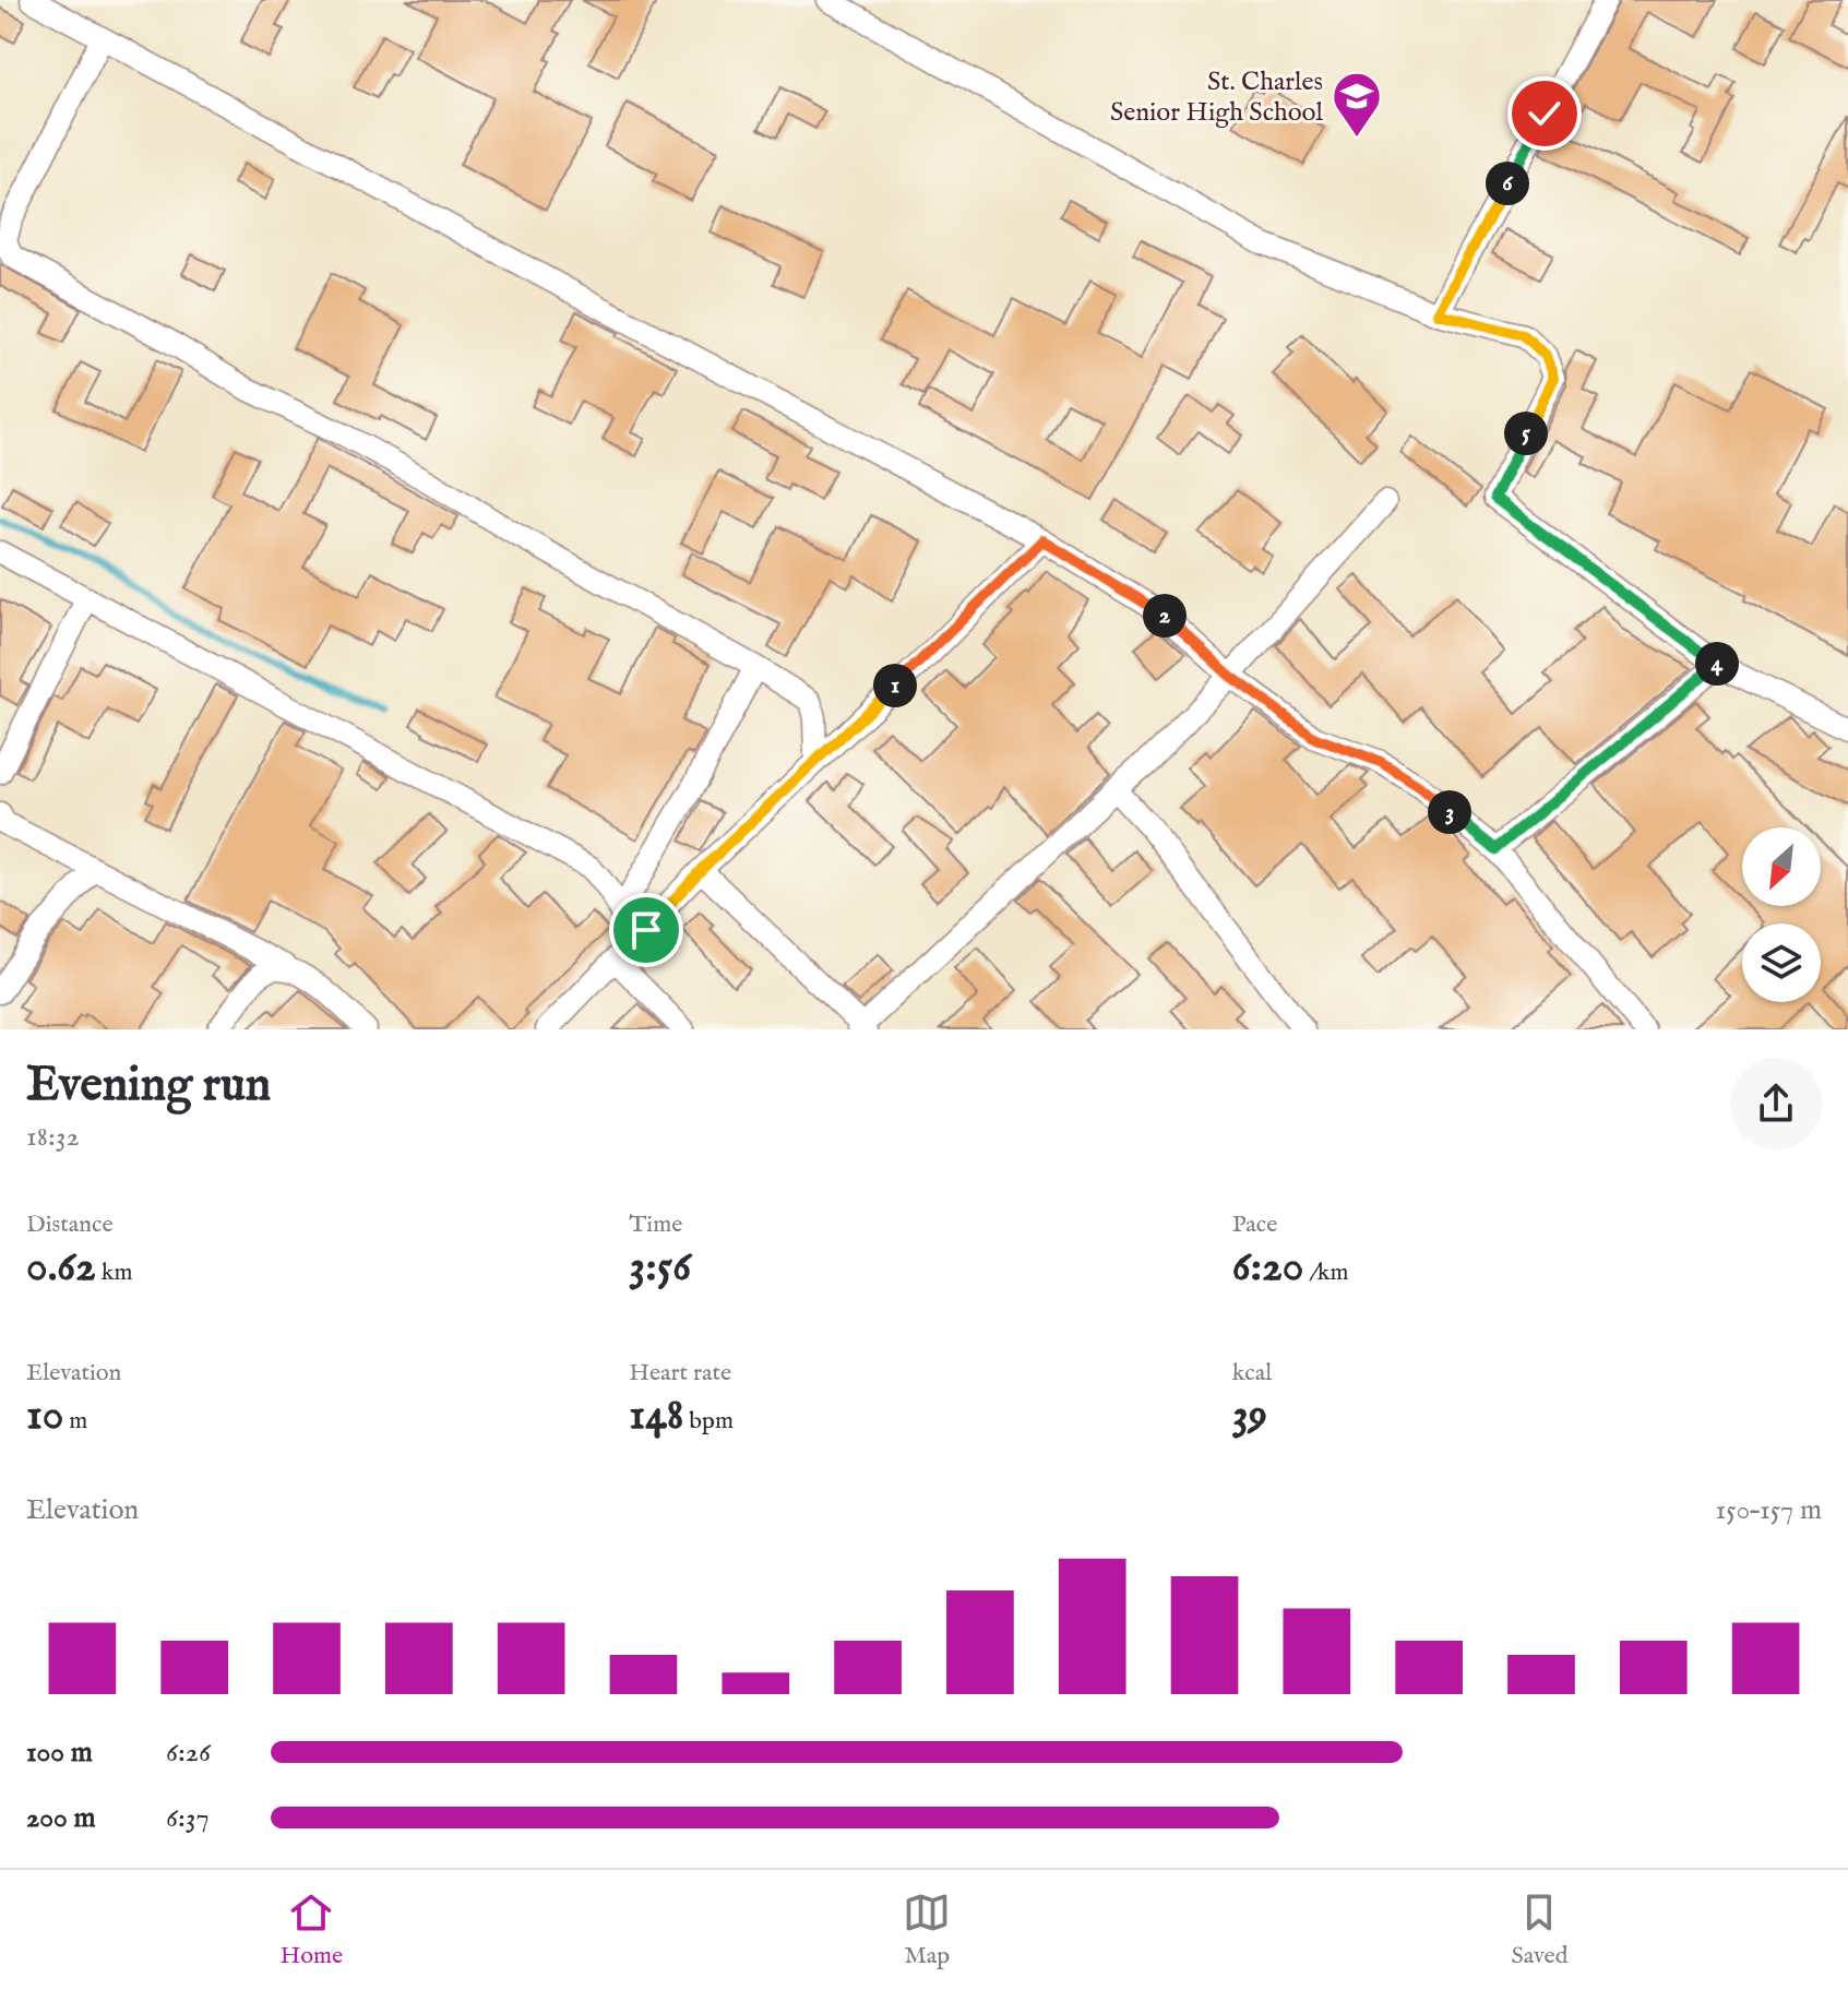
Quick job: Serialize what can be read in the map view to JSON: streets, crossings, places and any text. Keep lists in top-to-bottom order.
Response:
{
  "places": {
    "school or university": ["St. Charles Senior High School"]
  },
  "north": "bottom left",
  "page": {
    "pins": [
      "6",
      "5",
      "2",
      "4",
      "1",
      "3"
    ],
    "heading": ["Evening run", "18:32"],
    "stats": [
      ["Distance", "0.62 km"],
      ["Time", "3:56"],
      ["Pace", "6:20 /km"],
      ["Elevation", "10 m"],
      ["Heart rate", "148 bpm"],
      ["kcal", "39"]
    ],
    "chart": ["Elevation", "150–157 m"],
    "list": [
      {
        "name": "100 m",
        "note": "6:26"
      },
      {
        "name": "200 m",
        "note": "6:37"
      }
    ],
    "tabs": ["Home", "Map", "Saved"]
  }
}
